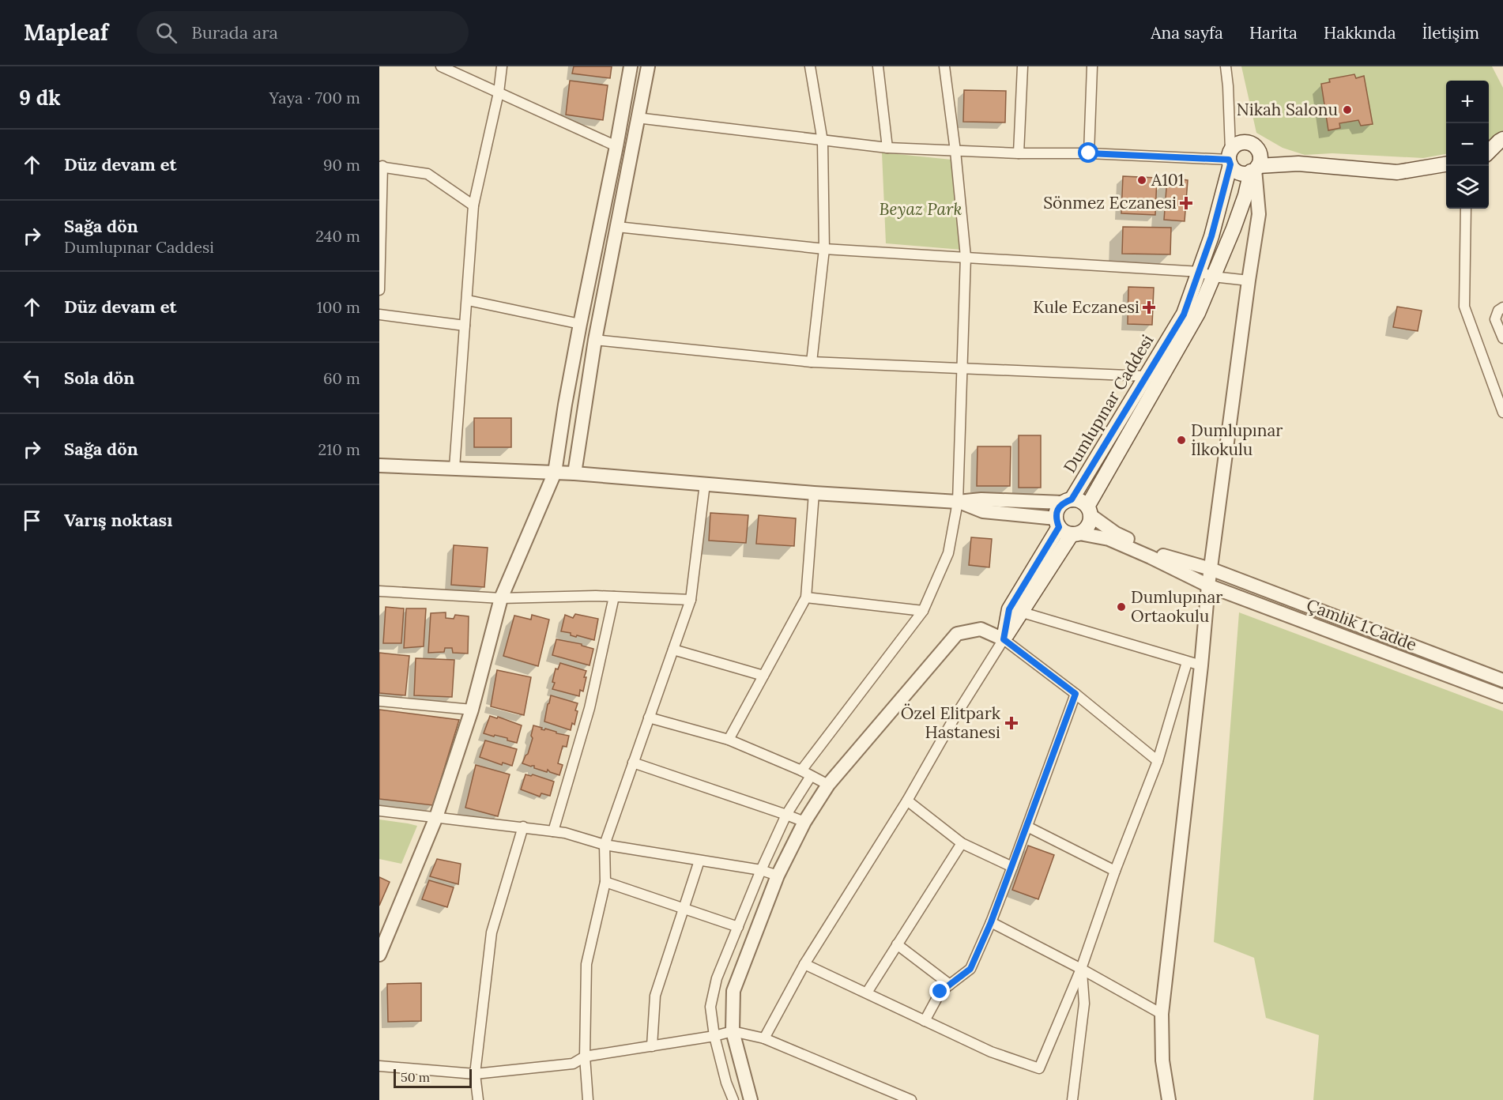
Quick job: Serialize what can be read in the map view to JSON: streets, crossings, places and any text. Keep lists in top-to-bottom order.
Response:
{
  "streets": {
    "main road": ["Dumlupınar Caddesi"],
    "street": ["Çamlık 1.Cadde"]
  },
  "crossings": [
    ["Dumlupınar Caddesi", "Çamlık 1.Cadde"]
  ],
  "parks": ["Beyaz Park"],
  "places": {
    "other": [
      "Nikah Salonu",
      "A101",
      "Dumlupınar İlkokulu",
      "Dumlupınar Ortaokulu"
    ],
    "health": ["Sönmez Eczanesi", "Kule Eczanesi", "Özel Elitpark Hastanesi"]
  },
  "scale_bar": "50 m",
  "page": {
    "header": "Mapleaf",
    "search": "Burada ara",
    "nav": [
      "Ana sayfa",
      "Harita",
      "Hakkında",
      "İletişim"
    ],
    "heading": ["9 dk", "Yaya · 700 m"],
    "map_buttons": ["+", "−"],
    "list": [
      ["Düz devam et", "90 m"],
      ["Sağa dön", "Dumlupınar Caddesi", "240 m"],
      ["Düz devam et", "100 m"],
      ["Sola dön", "60 m"],
      ["Sağa dön", "210 m"],
      "Varış noktası"
    ],
    "scale": "50 m"
  }
}
